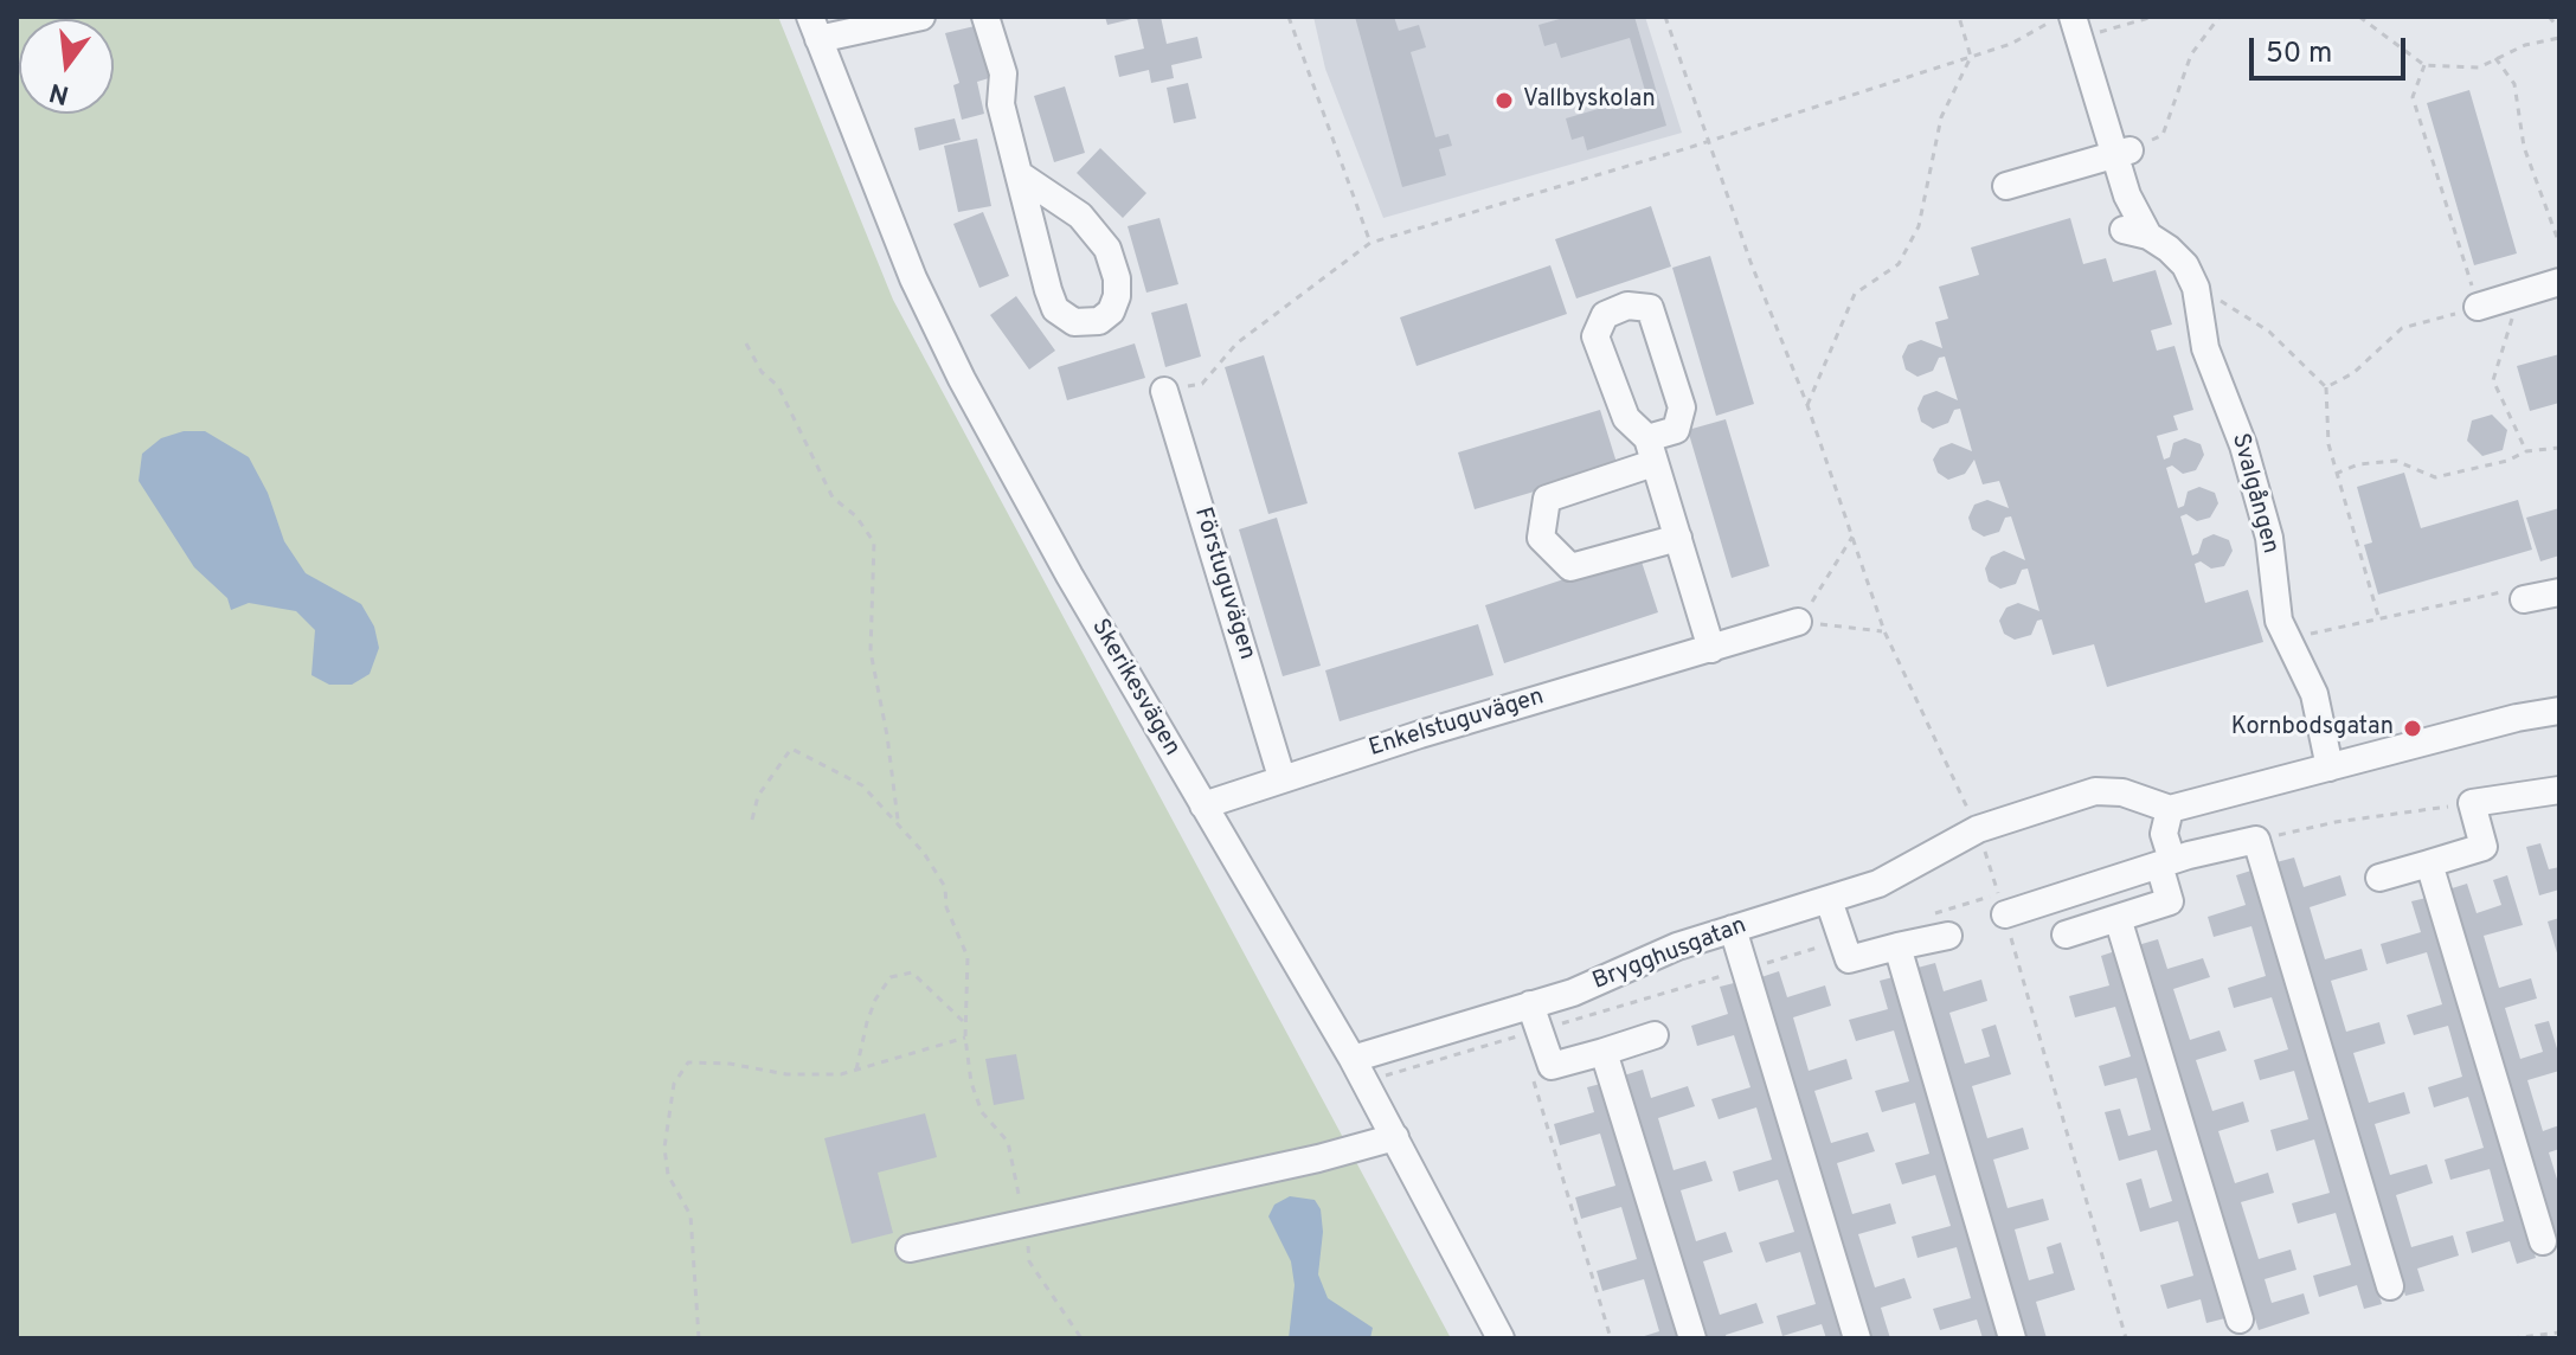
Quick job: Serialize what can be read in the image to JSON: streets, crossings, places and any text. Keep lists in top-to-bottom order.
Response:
{
  "streets": {
    "street": [
      "Svalgången",
      "Förstuguvägen",
      "Skerikesvägen",
      "Enkelstuguvägen",
      "Brygghusgatan"
    ]
  },
  "crossings": [
    ["Förstuguvägen", "Enkelstuguvägen"],
    ["Skerikesvägen", "Enkelstuguvägen"],
    ["Skerikesvägen", "Brygghusgatan"]
  ],
  "places": ["Vallbyskolan", "Kornbodsgatan"],
  "scale_bar": "50 m",
  "north": "bottom"
}
